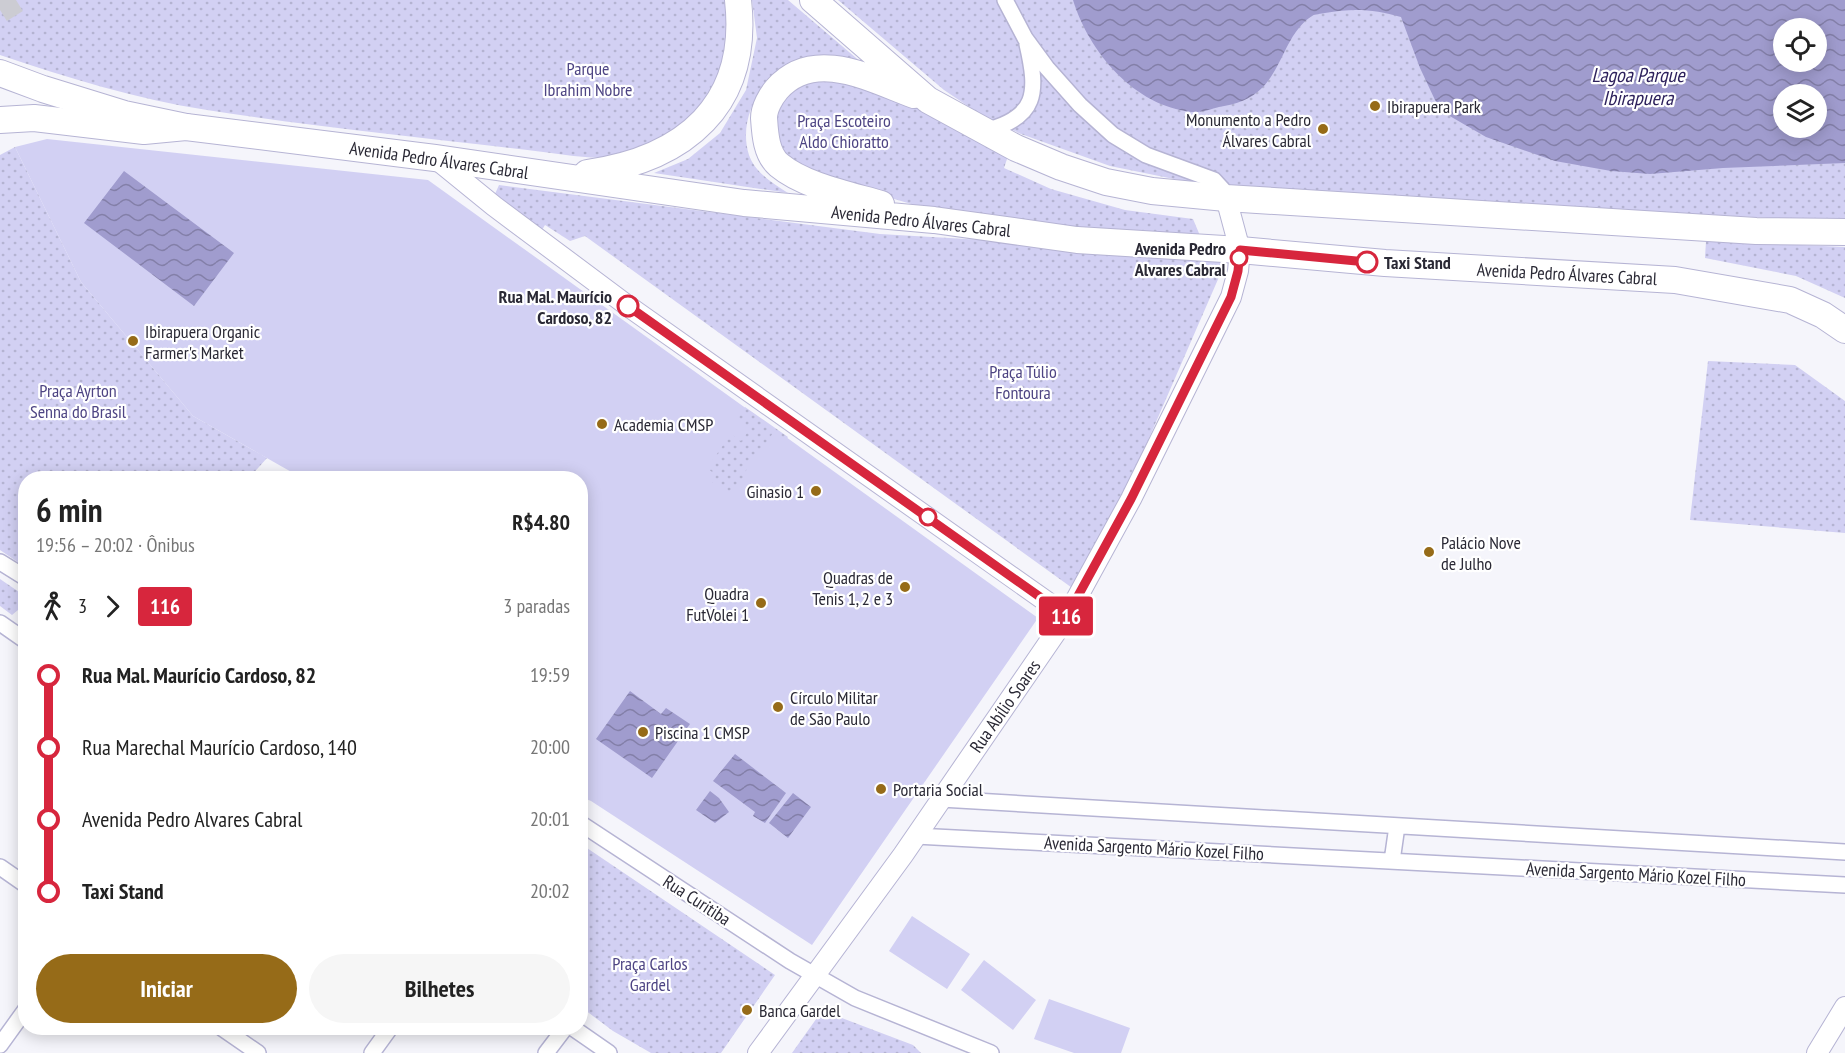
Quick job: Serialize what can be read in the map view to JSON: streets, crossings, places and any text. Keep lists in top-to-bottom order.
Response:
{
  "streets": {
    "main road": ["Avenida Pedro Álvares Cabral"],
    "street": ["Rua Abílio Soares", "Avenida Sargento Mário Kozel Filho", "Rua Curitiba"]
  },
  "crossings": [
    ["Avenida Pedro Álvares Cabral", "Rua Abílio Soares"],
    ["Rua Abílio Soares", "Avenida Sargento Mário Kozel Filho"],
    ["Rua Abílio Soares", "Rua Curitiba"]
  ],
  "water": ["Lagoa Parque Ibirapuera"],
  "parks": [
    "Parque Ibrahim Nobre",
    "Praça Escoteiro Aldo Chioratto",
    "Praça Túlio Fontoura",
    "Praça Ayrton Senna do Brasil",
    "Praça Carlos Gardel"
  ],
  "places": [
    "Ibirapuera Park",
    "Monumento a Pedro Álvares Cabral",
    "Avenida Pedro Alvares Cabral",
    "Taxi Stand",
    "Rua Mal. Maurício Cardoso, 82",
    "Ibirapuera Organic Farmer's Market",
    "Academia CMSP",
    "Ginasio 1",
    "Palácio Nove de Julho",
    "Quadras de Tenis 1, 2 e 3",
    "Quadra FutVolei 1",
    "Círculo Militar de São Paulo",
    "Piscina 1 CMSP",
    "Portaria Social",
    "Banca Gardel"
  ],
  "lines": ["bus line 116"],
  "page": {
    "on_map": "116",
    "heading": ["6 min", "19:56 – 20:02 · Ônibus", "R$4.80"],
    "legs": ["3", "116", "3 paradas"],
    "list": [
      {
        "name": "Rua Mal. Maurício Cardoso, 82",
        "value": "19:59"
      },
      {
        "name": "Rua Marechal Maurício Cardoso, 140",
        "value": "20:00"
      },
      {
        "name": "Avenida Pedro Alvares Cabral",
        "value": "20:01"
      },
      {
        "name": "Taxi Stand",
        "value": "20:02"
      }
    ],
    "buttons": ["Iniciar", "Bilhetes"]
  }
}
